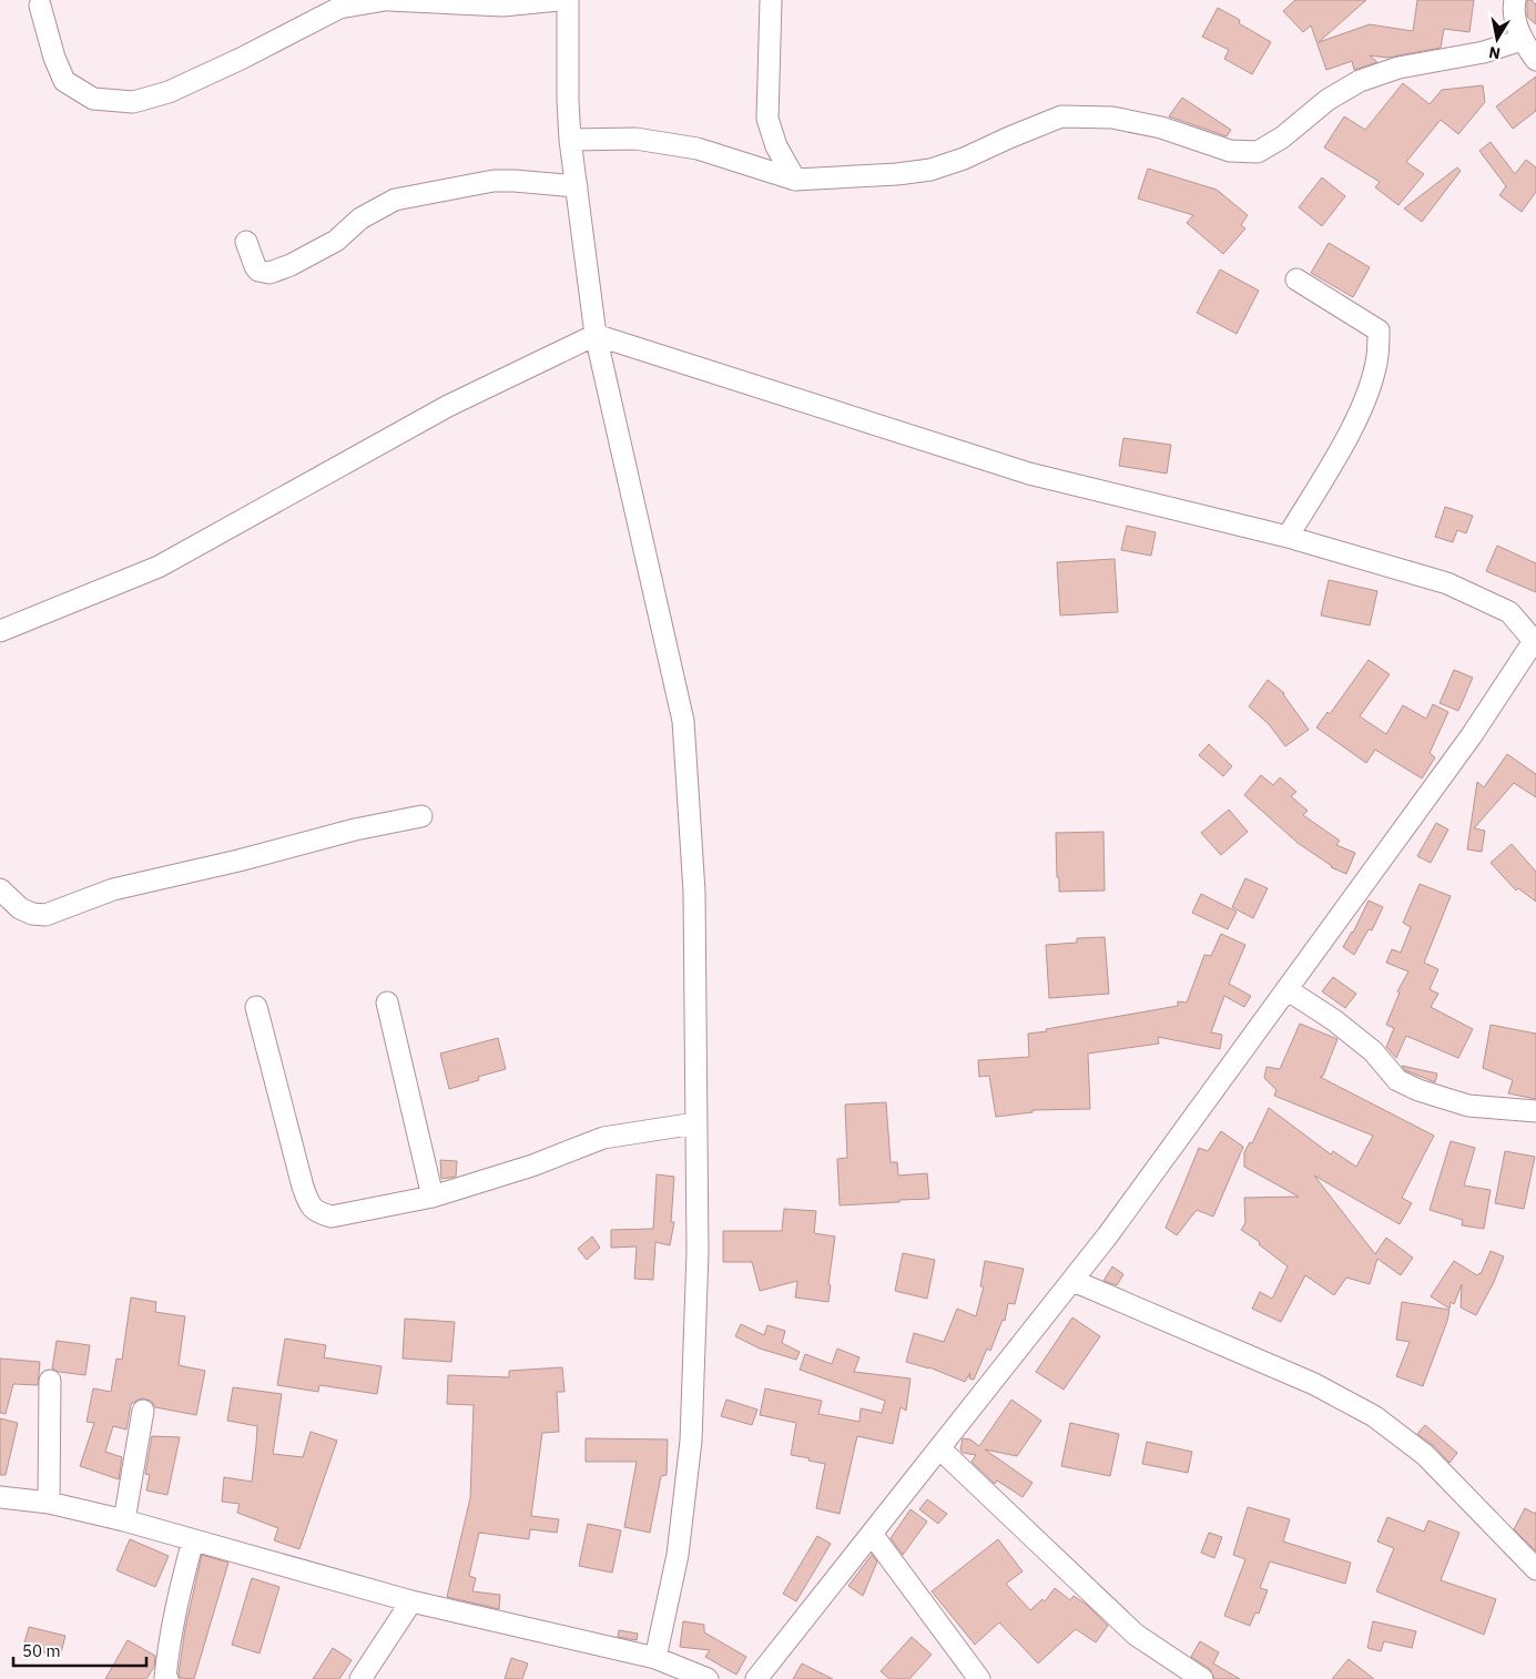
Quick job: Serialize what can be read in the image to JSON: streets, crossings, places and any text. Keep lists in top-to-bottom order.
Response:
{
  "scale_bar": "50 m",
  "north": "bottom"
}
